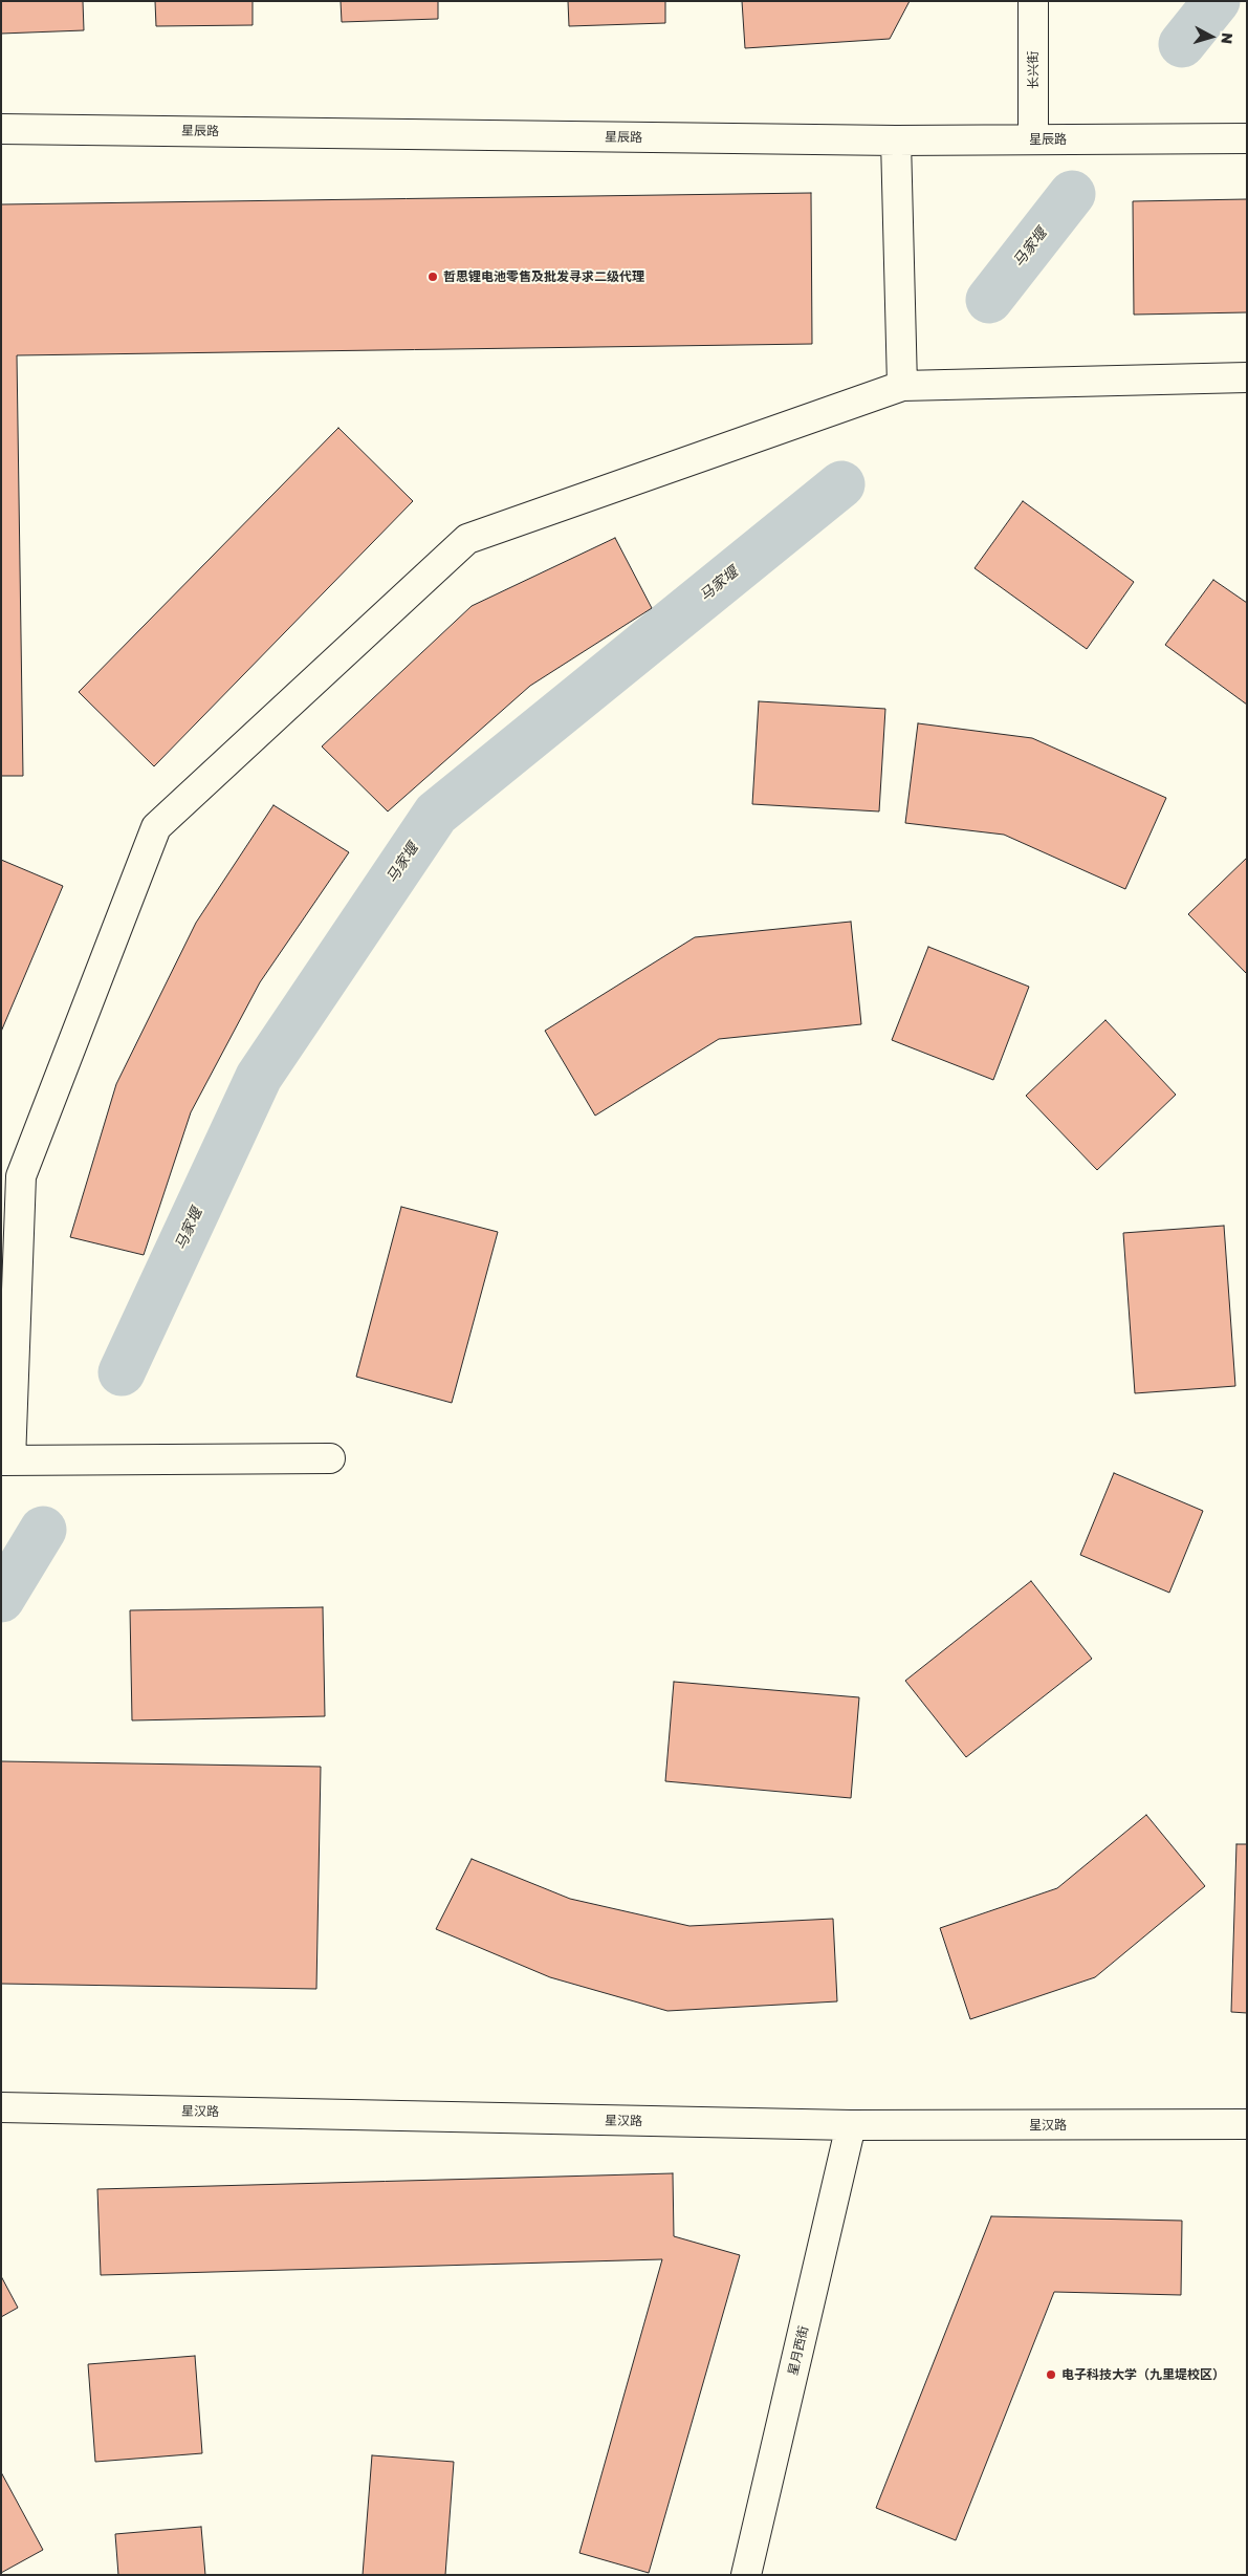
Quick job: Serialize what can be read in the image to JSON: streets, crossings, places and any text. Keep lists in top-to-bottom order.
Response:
{
  "streets": {
    "street": [
      "长兴街",
      "星辰路",
      "星汉路",
      "星月西街"
    ]
  },
  "crossings": [
    ["长兴街", "星辰路"],
    ["星汉路", "星月西街"]
  ],
  "water": ["马家堰"],
  "places": ["哲思锂电池零售及批发寻求二级代理", "电子科技大学（九里堤校区）"],
  "north": "right"
}
